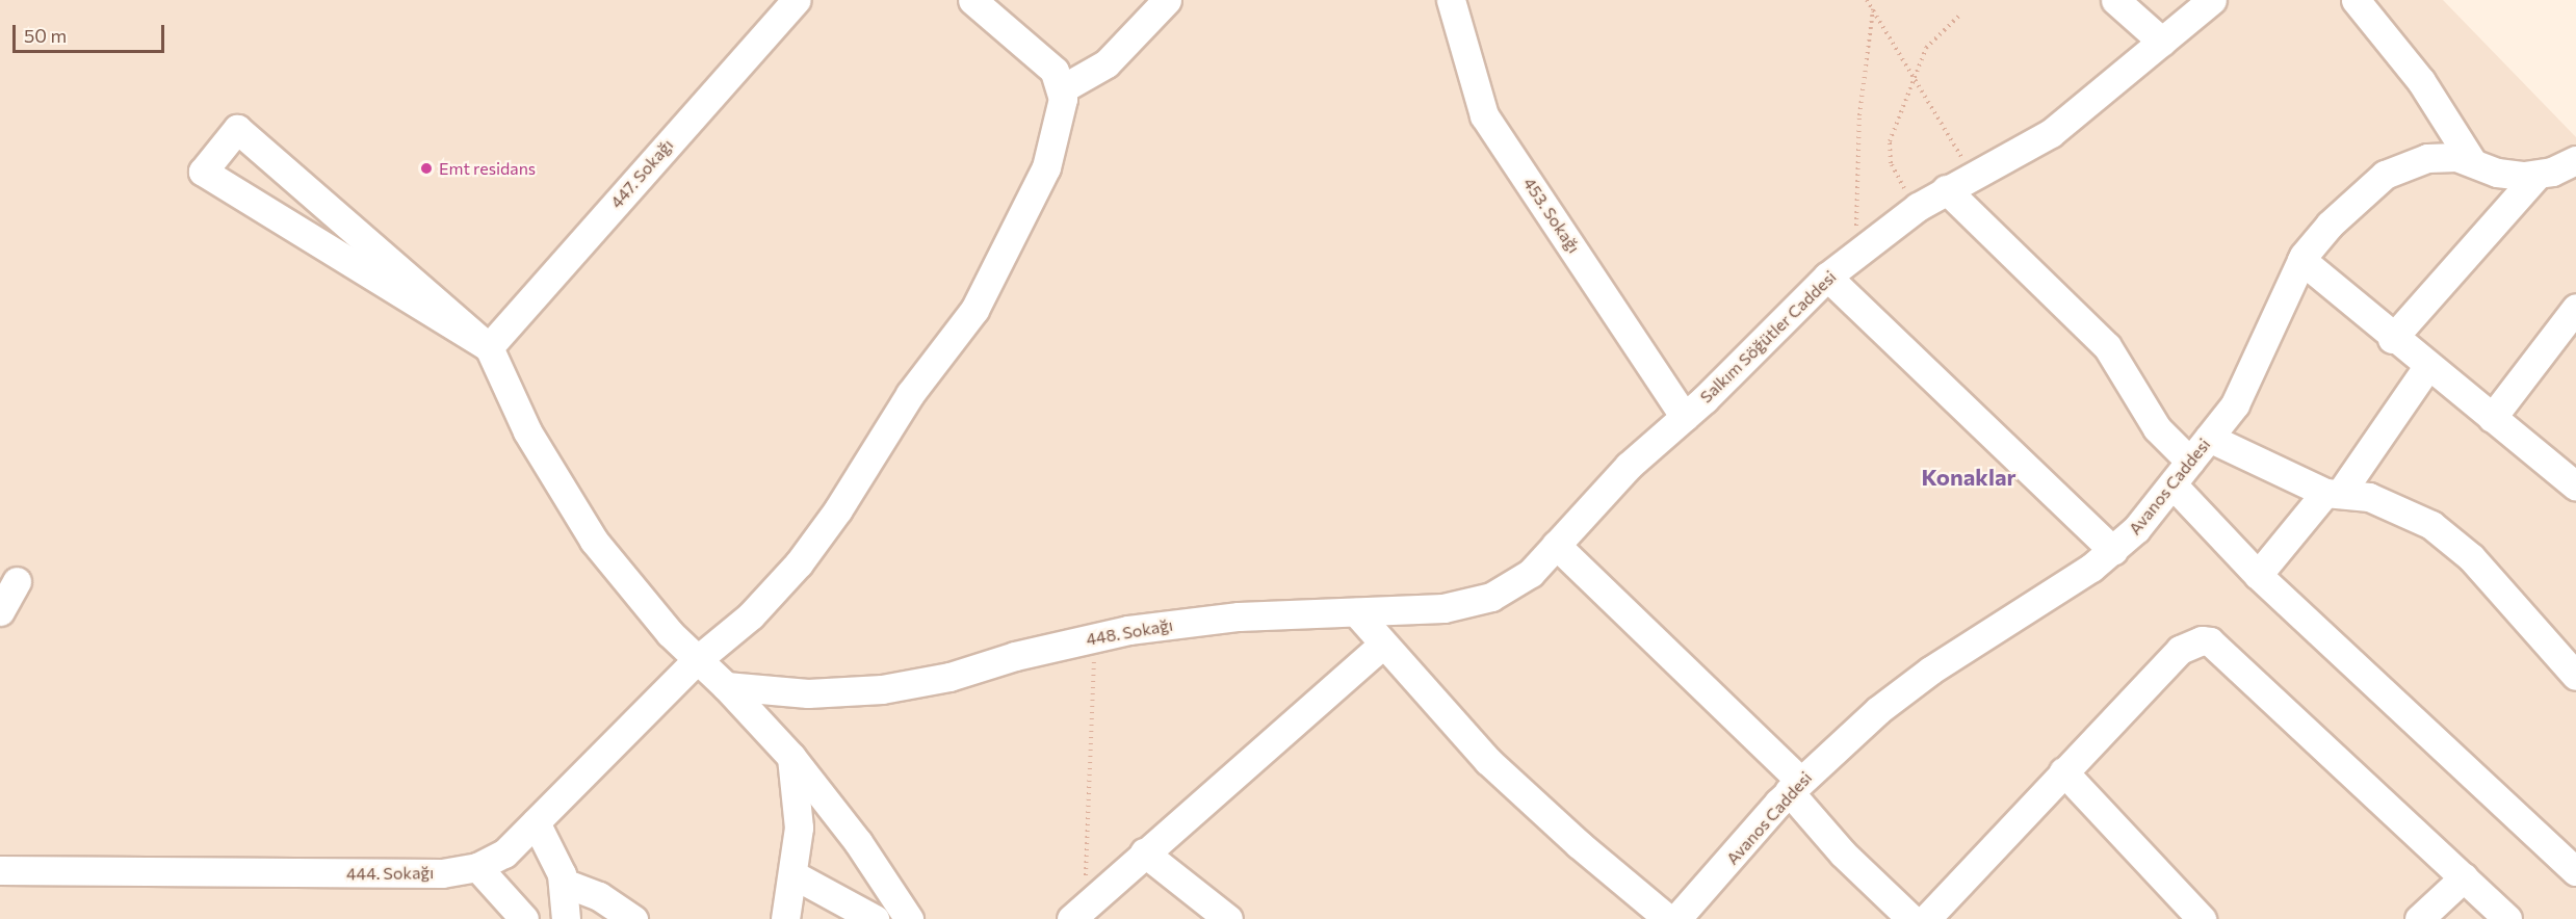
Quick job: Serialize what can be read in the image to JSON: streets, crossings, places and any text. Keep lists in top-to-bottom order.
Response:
{
  "streets": {
    "street": [
      "447. Sokağı",
      "453. Sokağı",
      "Salkım Söğütler Caddesi",
      "Avanos Caddesi",
      "448. Sokağı",
      "444. Sokağı"
    ]
  },
  "crossings": [
    ["453. Sokağı", "Salkım Söğütler Caddesi"],
    ["Salkım Söğütler Caddesi", "448. Sokağı"]
  ],
  "districts": ["Konaklar"],
  "places": ["Emt residans"],
  "scale_bar": "50 m"
}
